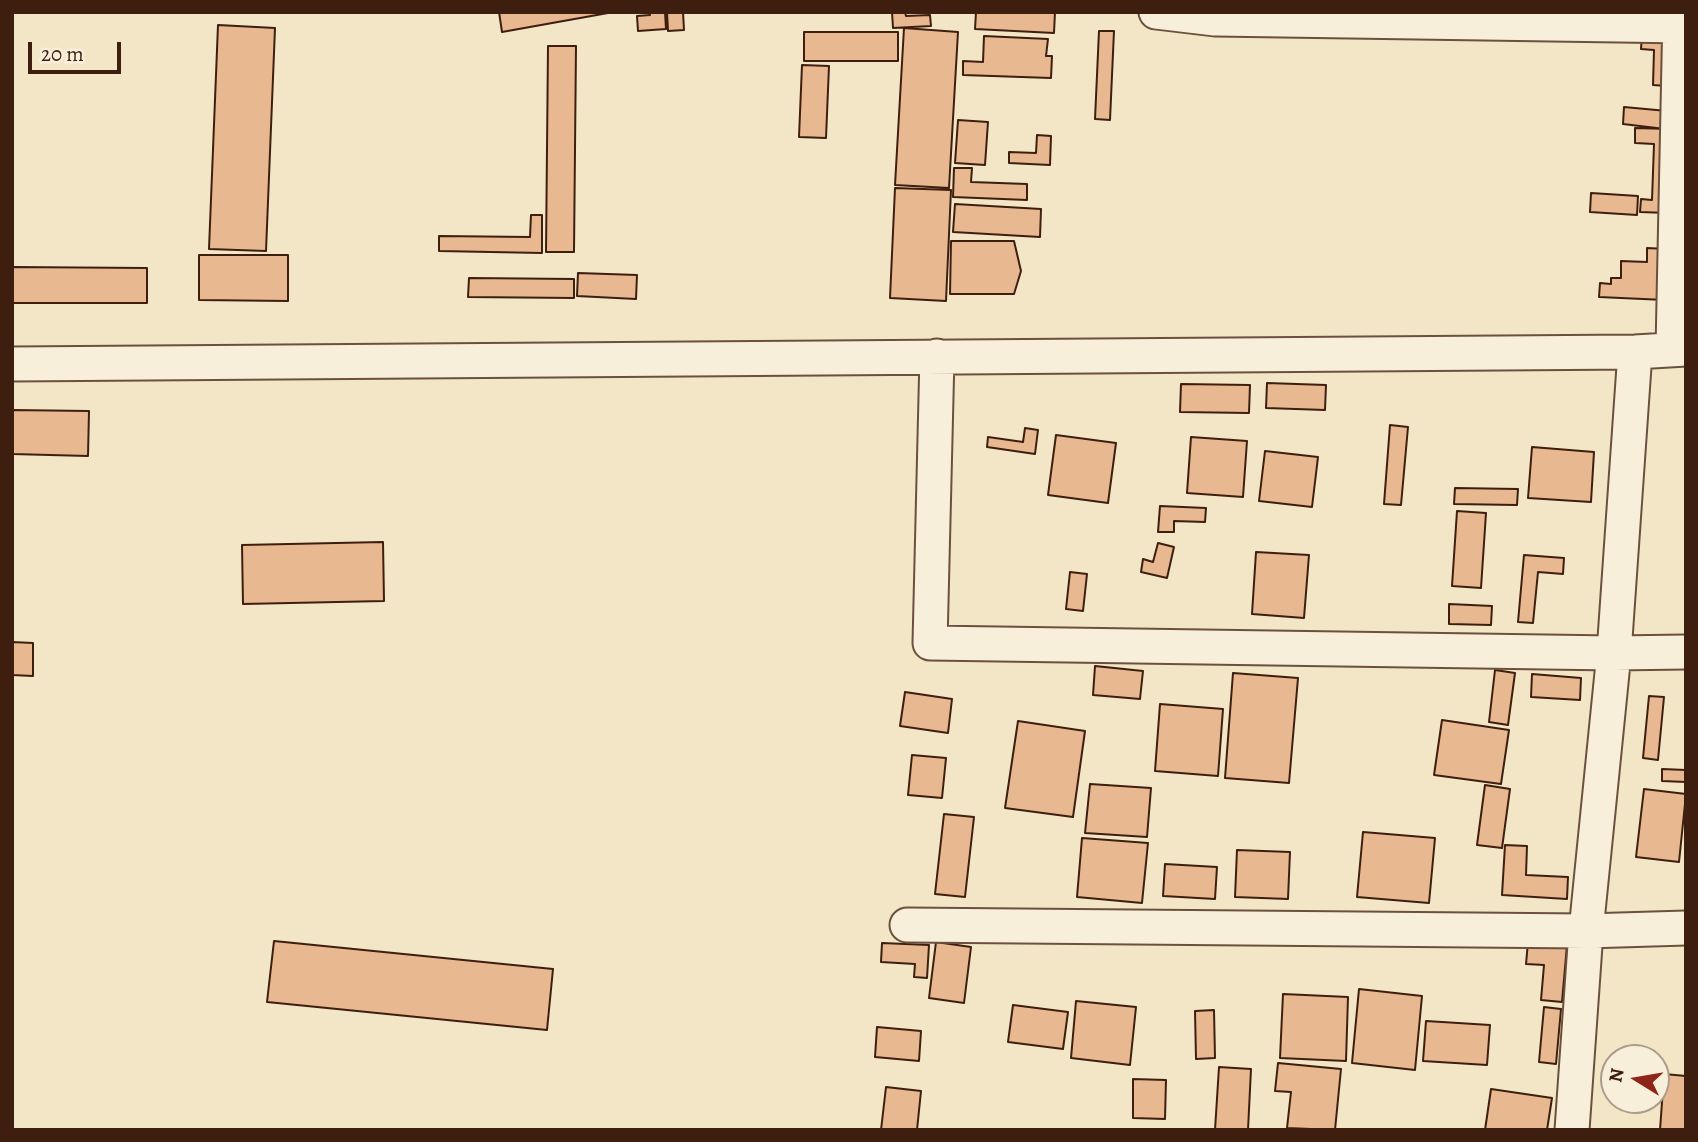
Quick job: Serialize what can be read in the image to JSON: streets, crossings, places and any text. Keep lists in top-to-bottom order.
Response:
{
  "scale_bar": "20 m",
  "north": "left"
}
